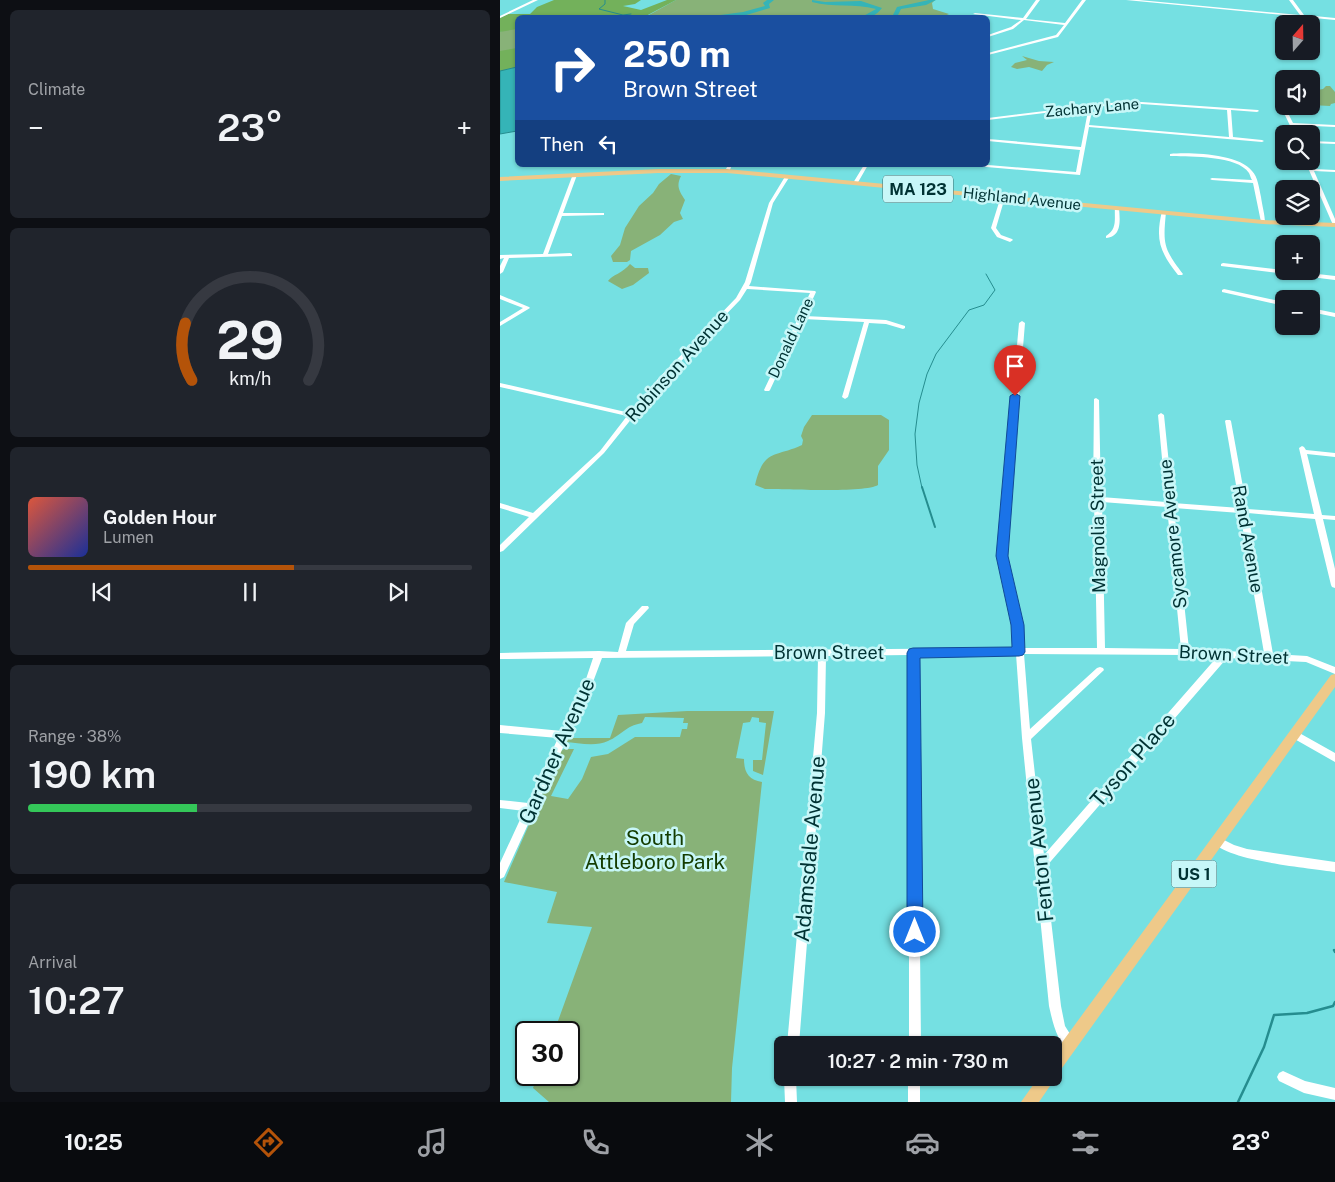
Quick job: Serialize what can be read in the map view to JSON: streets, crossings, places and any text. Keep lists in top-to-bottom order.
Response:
{
  "streets": {
    "main road": ["MA 123", "Highland Avenue", "US 1"],
    "street": [
      "Zachary Lane",
      "Donald Lane",
      "Robinson Avenue",
      "Magnolia Street",
      "Sycamore Avenue",
      "Rand Avenue",
      "Brown Street",
      "Gardner Avenue",
      "Tyson Place",
      "Adamsdale Avenue",
      "Fenton Avenue"
    ]
  },
  "crossings": [
    ["Highland Avenue", "Robinson Avenue"],
    ["Donald Lane", "Robinson Avenue"],
    ["Magnolia Street", "Brown Street"],
    ["Sycamore Avenue", "Brown Street"],
    ["Rand Avenue", "Brown Street"],
    ["Brown Street", "Gardner Avenue"],
    ["Brown Street", "Tyson Place"],
    ["Brown Street", "Adamsdale Avenue"],
    ["Brown Street", "Fenton Avenue"],
    ["Tyson Place", "Fenton Avenue"],
    ["Fenton Avenue", "US 1"]
  ],
  "parks": ["South Attleboro Park"],
  "north": "top",
  "page": {
    "tile": [
      "Climate",
      ["Range · 38%", "190 km"],
      ["Arrival", "10:27"]
    ],
    "map_buttons": ["+", "−"],
    "turn": ["250 m", "Brown Street"],
    "heat": ["−", "23°", "+"],
    "then": "Then",
    "song": ["Golden Hour", "Lumen"],
    "limit": "30",
    "trip": "10:27 · 2 min · 730 m",
    "tabs": ["10:25", "23°"],
    "gauge": ["29", "km/h"]
  }
}
